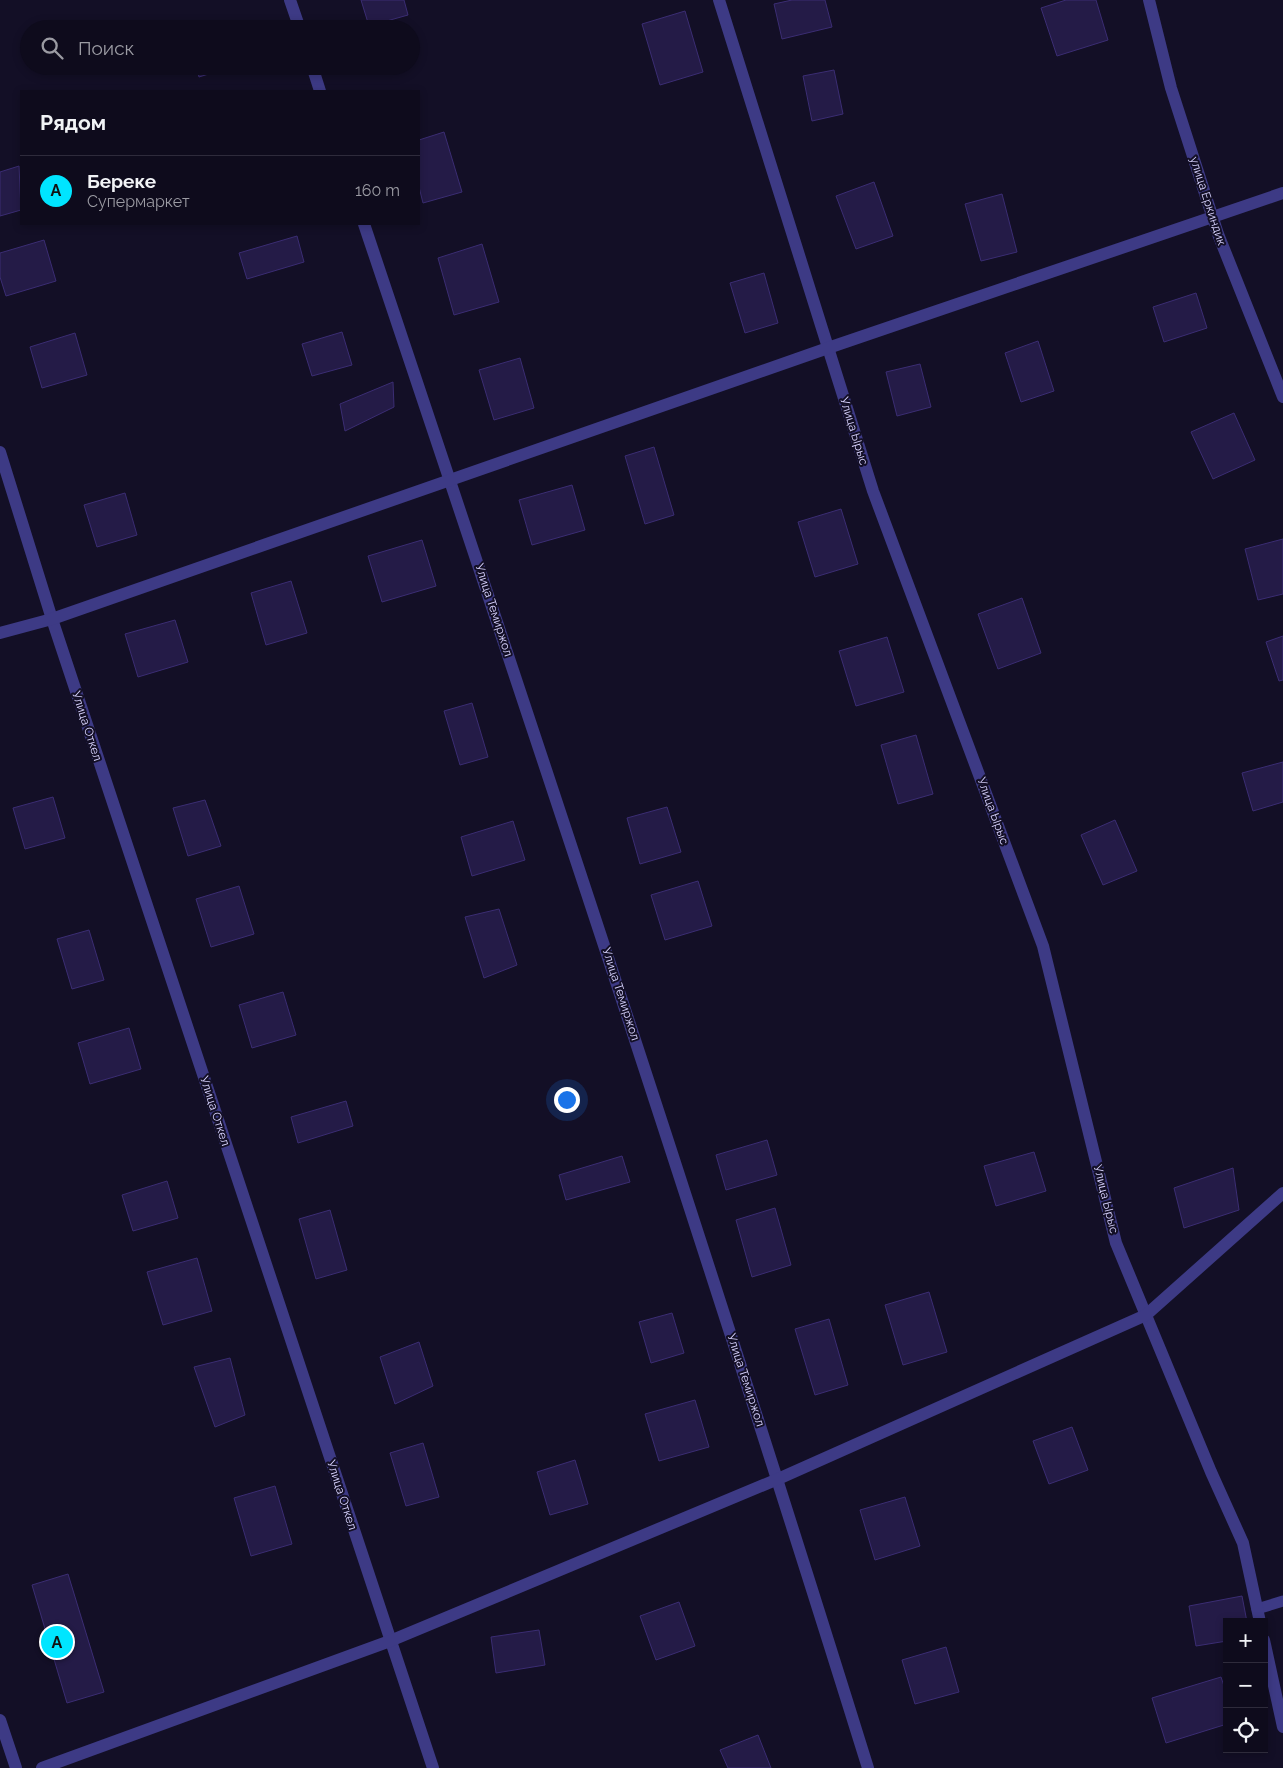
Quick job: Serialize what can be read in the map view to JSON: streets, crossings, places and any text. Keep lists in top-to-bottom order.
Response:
{
  "streets": {
    "street": [
      "улица Еркиндик",
      "Улица Ырыс",
      "Улица Темиржол",
      "Улица Откел"
    ]
  },
  "page": {
    "search": "Поиск",
    "heading": "Рядом",
    "list": [
      {
        "mark": "A",
        "name": "Береке",
        "note": "Супермаркет",
        "value": "160 m"
      }
    ],
    "map_buttons": ["+", "−"],
    "pins": "A"
  }
}
